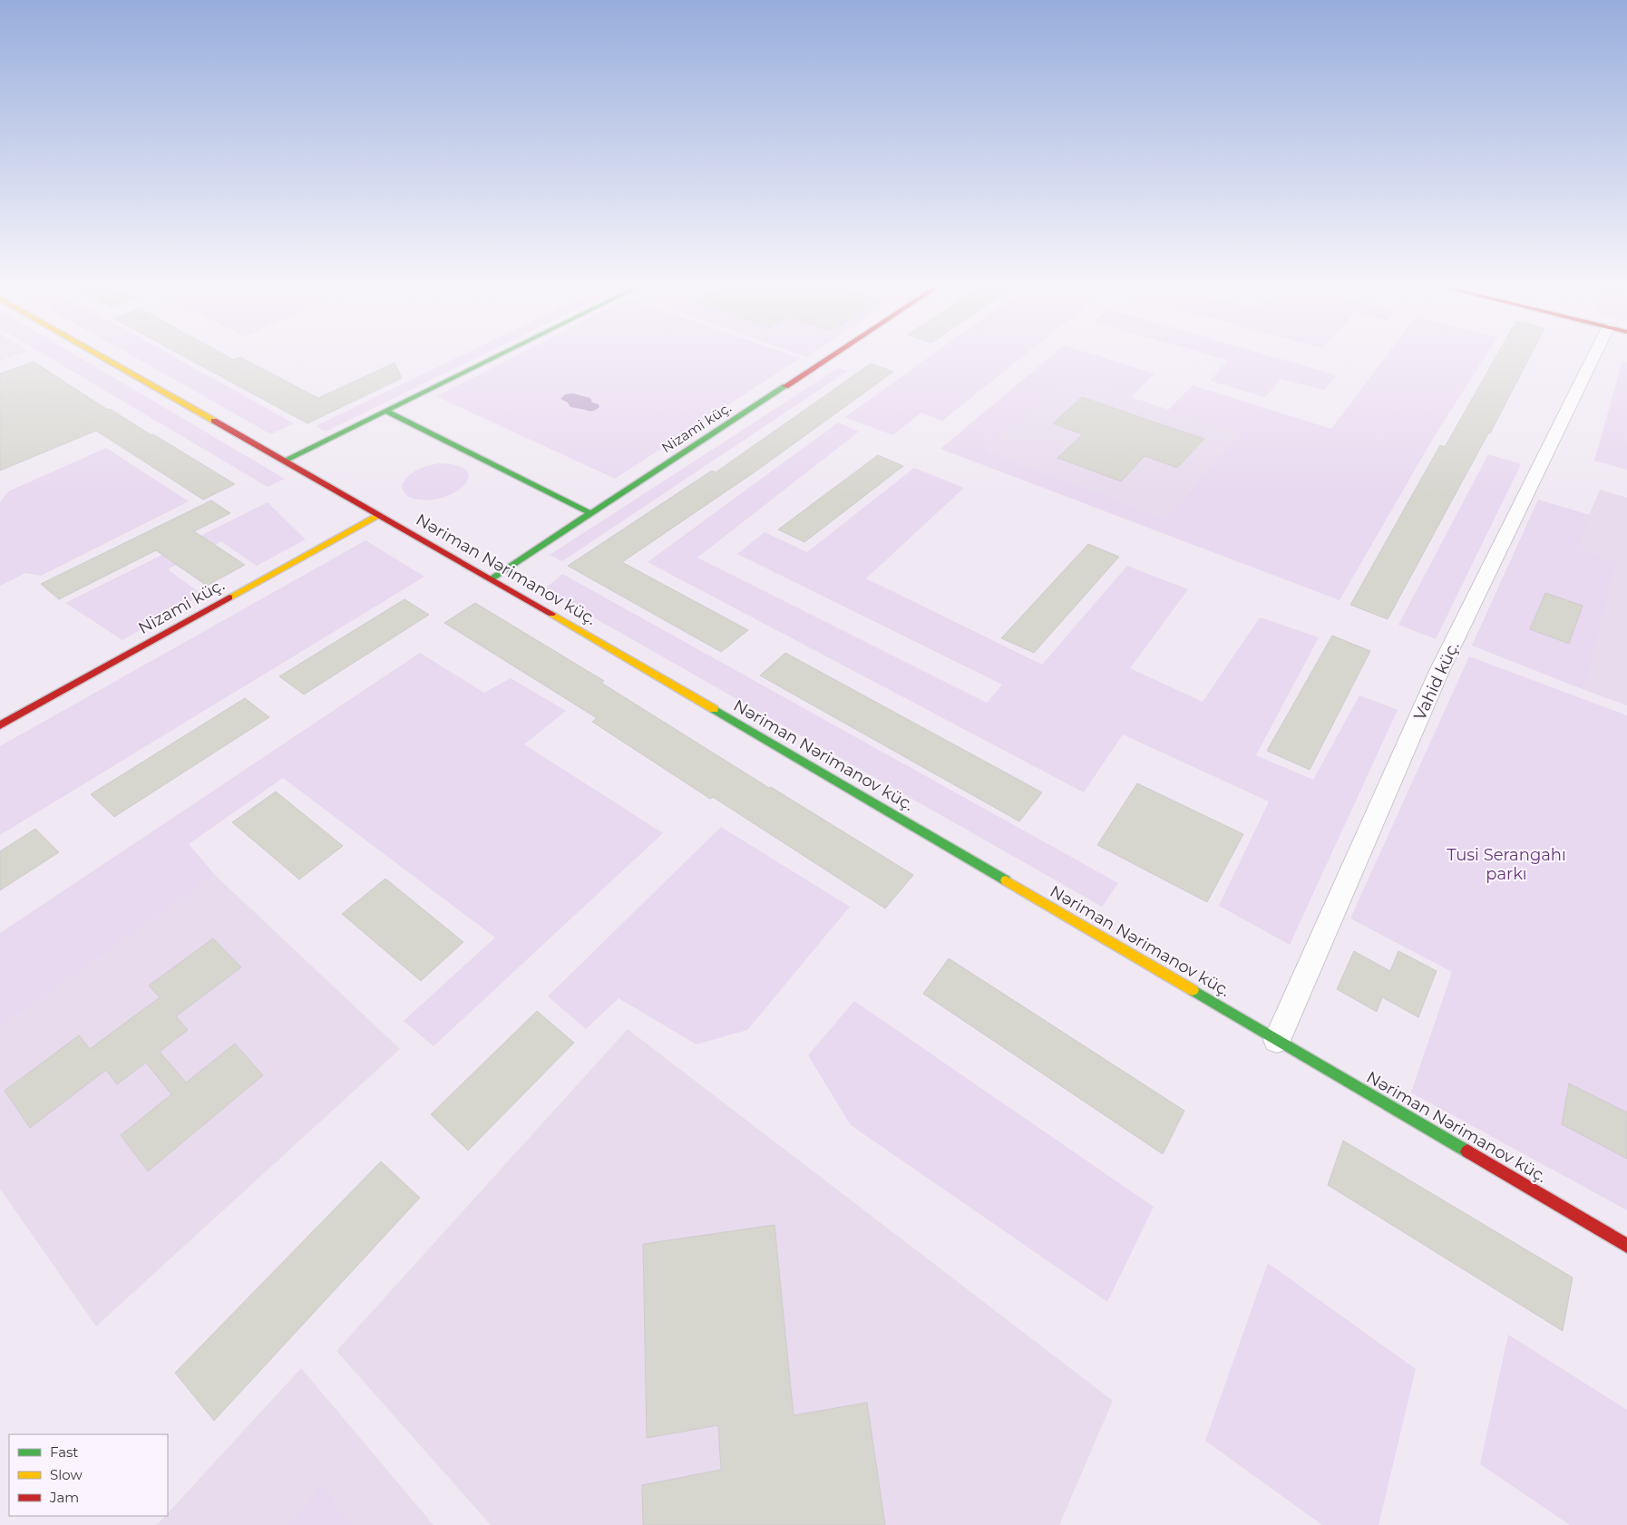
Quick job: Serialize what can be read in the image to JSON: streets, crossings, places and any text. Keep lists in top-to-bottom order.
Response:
{
  "streets": {
    "street": ["Nizami küç.", "Nəriman Nərimanov küç.", "Vahid küç."]
  },
  "crossings": [
    ["Nizami küç.", "Nəriman Nərimanov küç."],
    ["Nəriman Nərimanov küç.", "Vahid küç."]
  ],
  "parks": ["Tusi Serangahı parkı"],
  "legend": ["Fast", "Slow", "Jam"]
}
